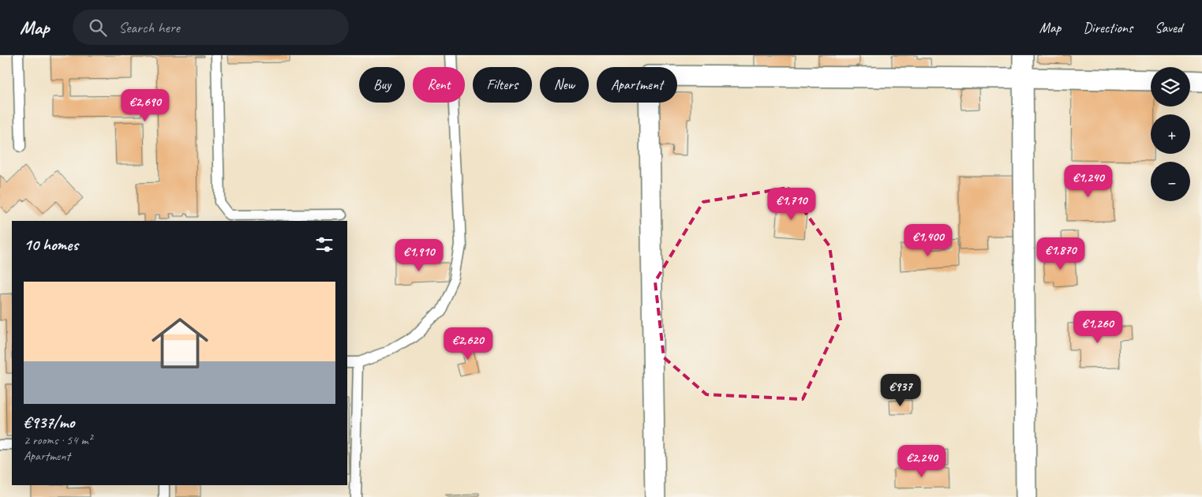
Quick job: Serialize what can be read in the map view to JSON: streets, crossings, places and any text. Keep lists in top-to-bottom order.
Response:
{
  "page": {
    "header": "Map",
    "search": "Search here",
    "nav": ["Map", "Directions", "Saved"],
    "map_buttons": ["+", "−"],
    "chip": [
      "Buy",
      "Rent",
      "Filters",
      "New",
      "Apartment"
    ],
    "price": [
      "€2,690",
      "€1,240",
      "€1,710",
      "€1,400",
      "€1,870",
      "€1,910",
      "€1,260",
      "€2,620",
      "€937",
      "€2,240"
    ],
    "heading": "10 homes",
    "list": [
      {
        "name": "€937/mo",
        "note": "2 rooms · 54 m² · Apartment"
      }
    ]
  }
}
